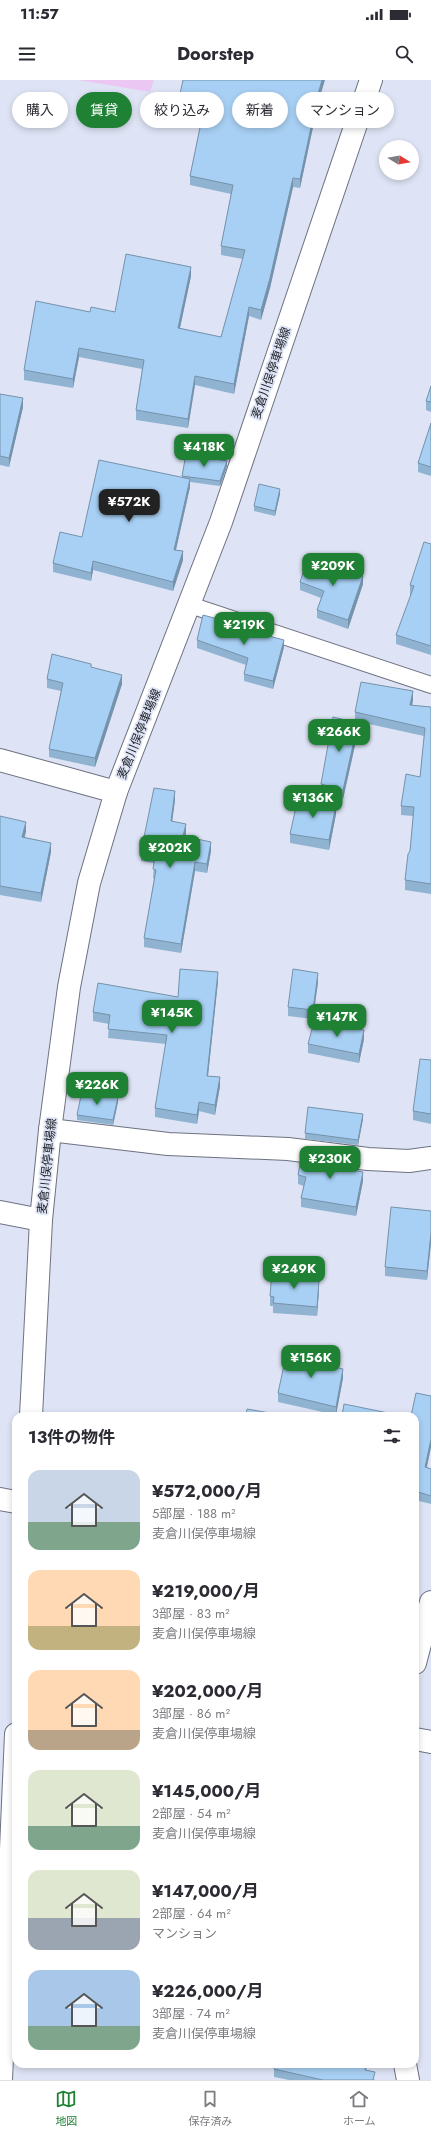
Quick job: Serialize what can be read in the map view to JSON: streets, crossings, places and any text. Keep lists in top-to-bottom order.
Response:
{
  "streets": {
    "main road": ["麦倉川俣停車場線"]
  },
  "north": "right",
  "page": {
    "status": "11:57",
    "header": "Doorstep",
    "chip": [
      "購入",
      "賃貸",
      "絞り込み",
      "新着",
      "マンション"
    ],
    "price": [
      "¥418K",
      "¥572K",
      "¥209K",
      "¥219K",
      "¥266K",
      "¥136K",
      "¥202K",
      "¥145K",
      "¥147K",
      "¥226K",
      "¥230K",
      "¥249K",
      "¥156K"
    ],
    "heading": "13件の物件",
    "list": [
      {
        "name": "¥572,000/月",
        "note": "5部屋 · 188 m² · 麦倉川俣停車場線"
      },
      {
        "name": "¥219,000/月",
        "note": "3部屋 · 83 m² · 麦倉川俣停車場線"
      },
      {
        "name": "¥202,000/月",
        "note": "3部屋 · 86 m² · 麦倉川俣停車場線"
      },
      {
        "name": "¥145,000/月",
        "note": "2部屋 · 54 m² · 麦倉川俣停車場線"
      },
      {
        "name": "¥147,000/月",
        "note": "2部屋 · 64 m² · マンション"
      },
      {
        "name": "¥226,000/月",
        "note": "3部屋 · 74 m² · 麦倉川俣停車場線"
      }
    ],
    "tabs": ["地図", "保存済み", "ホーム"]
  }
}
